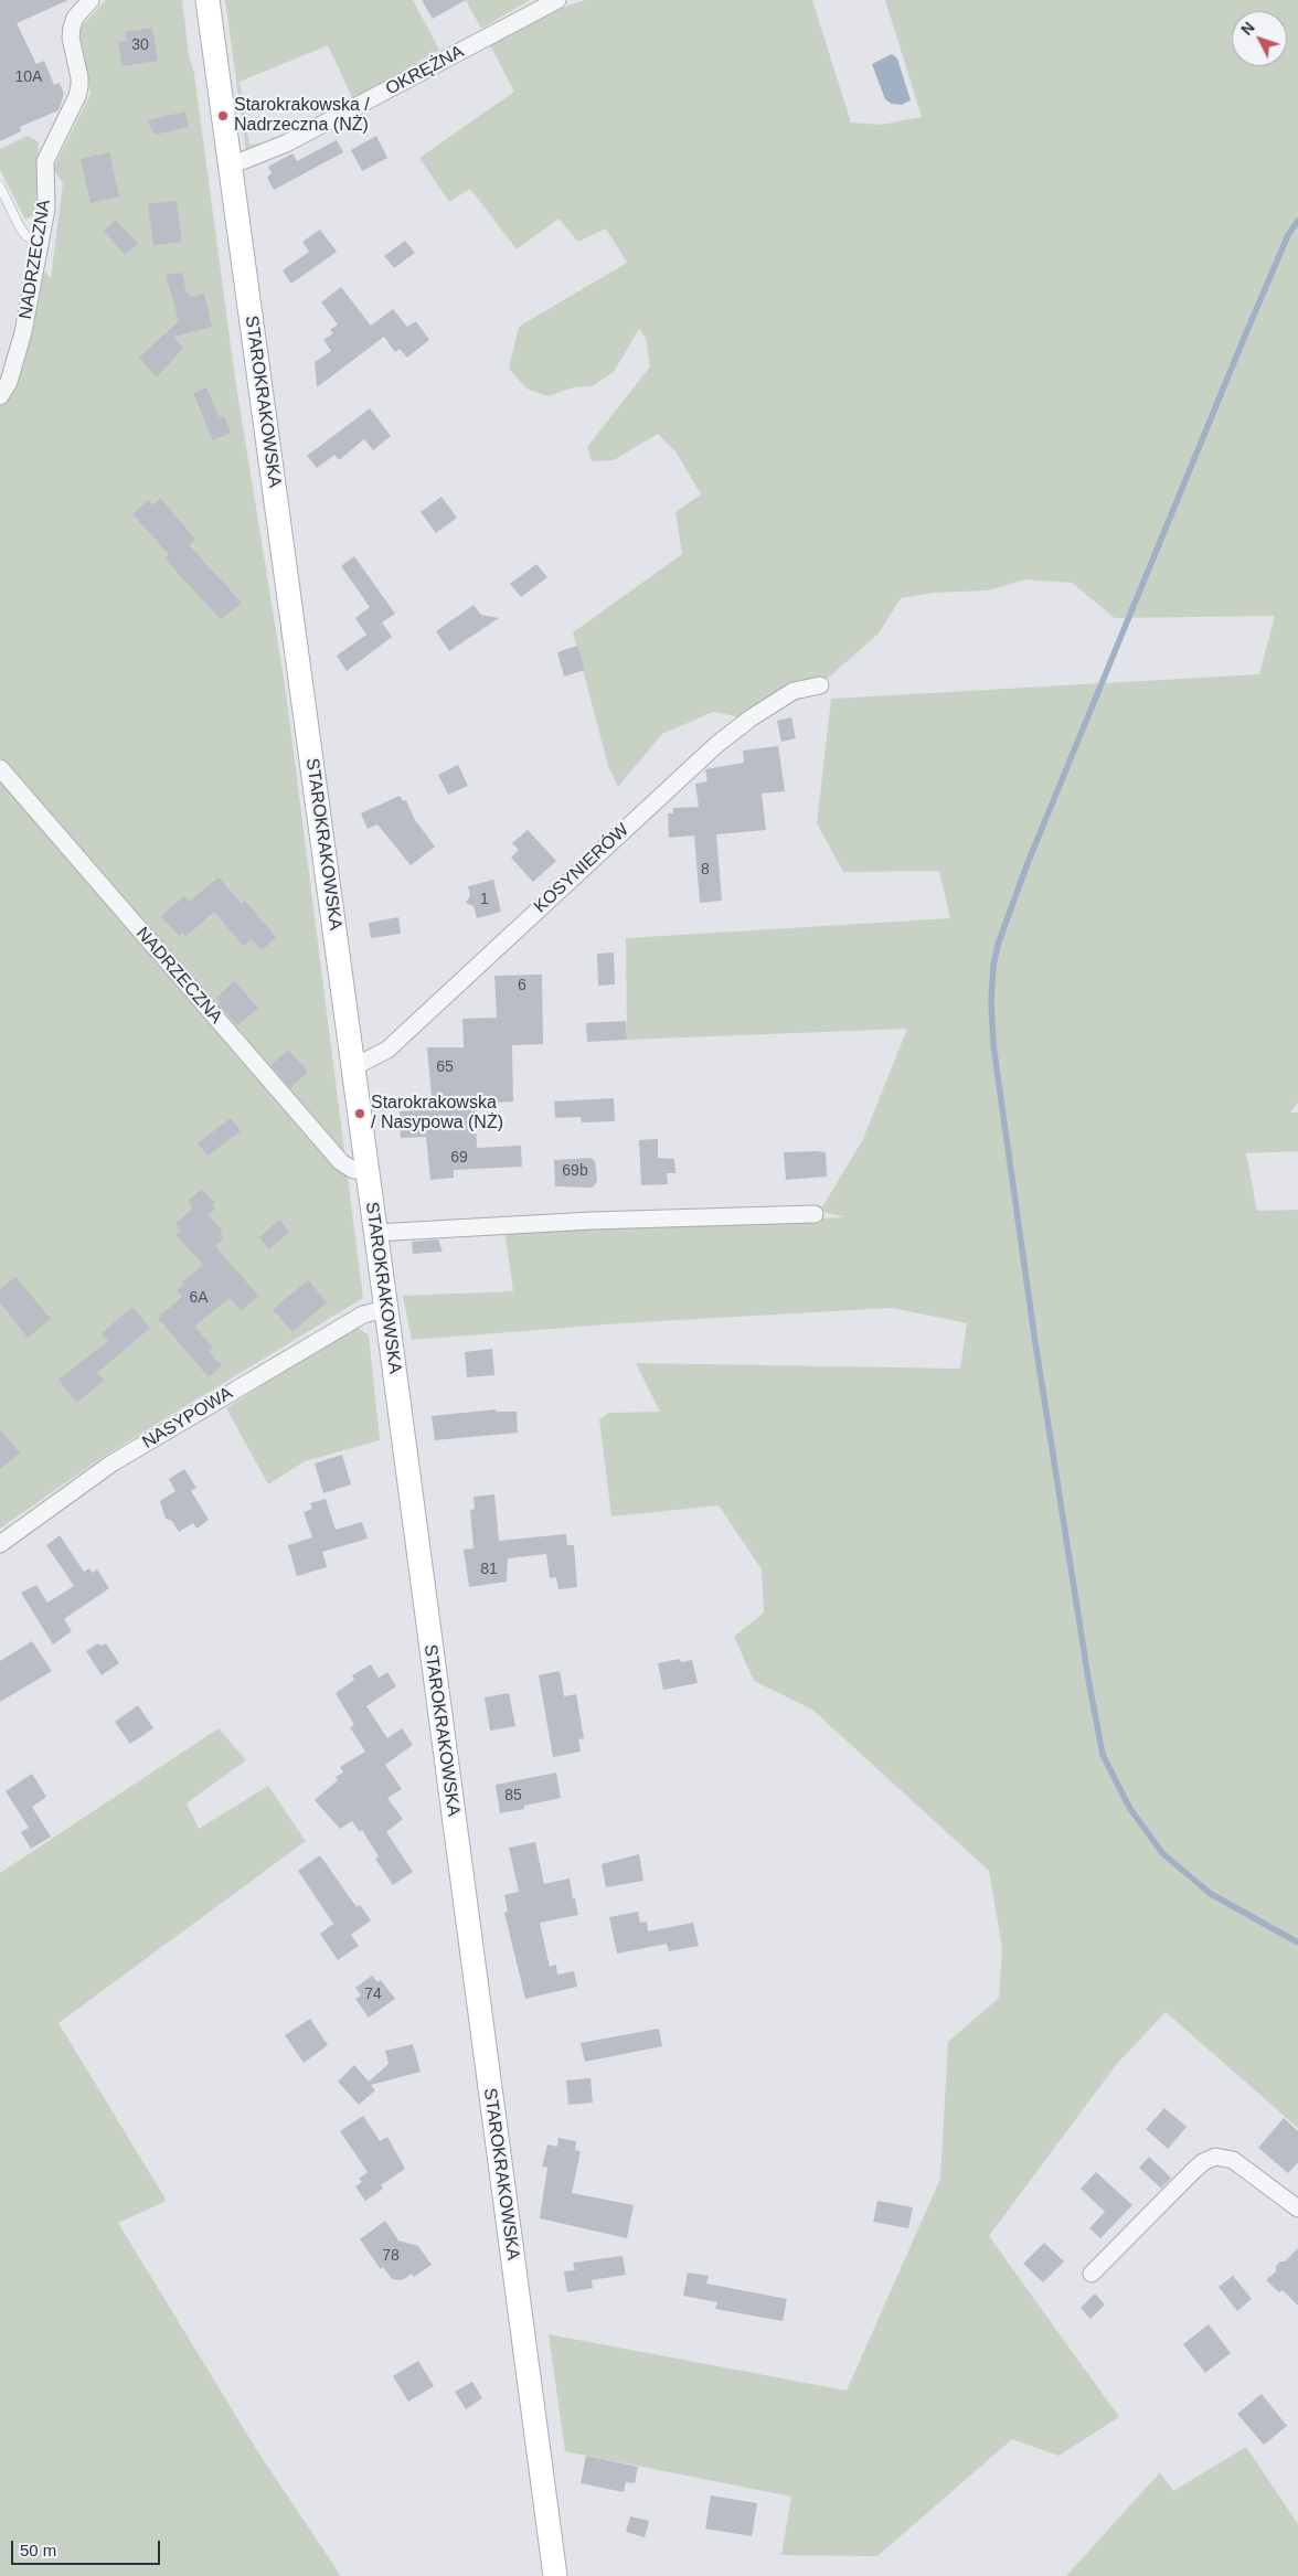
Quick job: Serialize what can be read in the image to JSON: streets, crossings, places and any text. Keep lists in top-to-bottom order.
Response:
{
  "streets": {
    "street": [
      "OKRĘŻNA",
      "NADRZECZNA",
      "STAROKRAKOWSKA",
      "KOSYNIERÓW",
      "NASYPOWA"
    ]
  },
  "crossings": [
    ["OKRĘŻNA", "STAROKRAKOWSKA"],
    ["NADRZECZNA", "STAROKRAKOWSKA"],
    ["STAROKRAKOWSKA", "KOSYNIERÓW"],
    ["STAROKRAKOWSKA", "NASYPOWA"]
  ],
  "places": ["Starokrakowska / Nadrzeczna (NŻ)", "Starokrakowska / Nasypowa (NŻ)"],
  "house_numbers": [
    "30",
    "10A",
    "8",
    "1",
    "6",
    "65",
    "69",
    "69b",
    "6A",
    "81",
    "85",
    "74",
    "78"
  ],
  "scale_bar": "50 m",
  "north": "top left"
}
